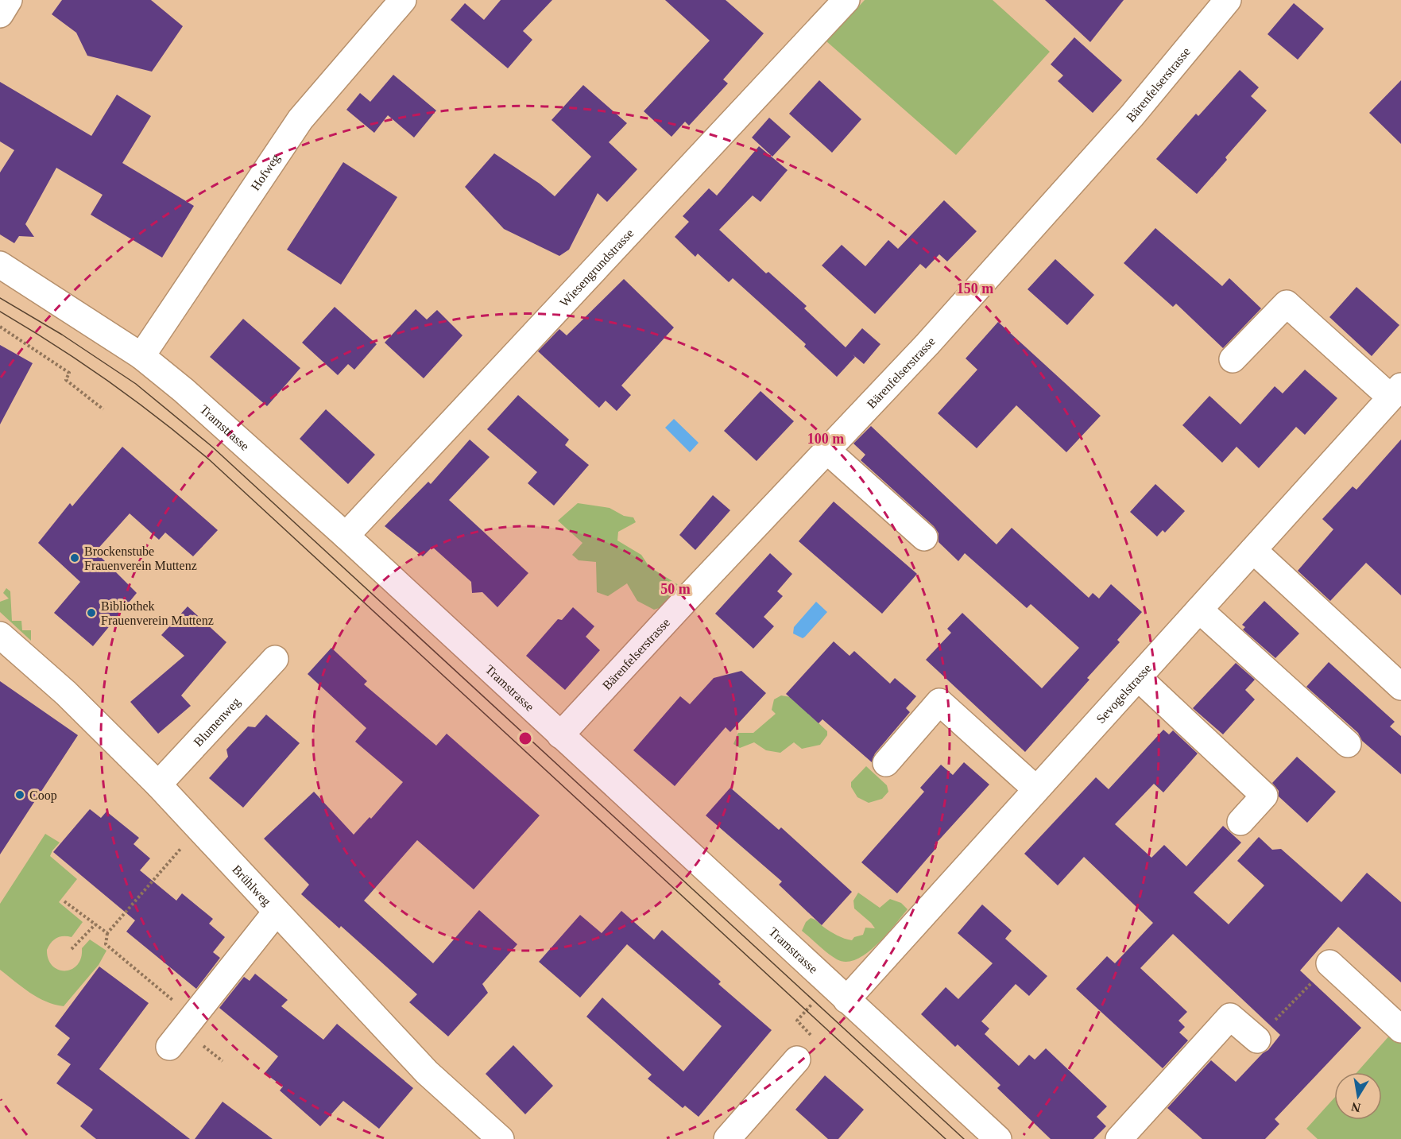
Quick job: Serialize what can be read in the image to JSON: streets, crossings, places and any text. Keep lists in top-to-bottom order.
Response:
{
  "streets": {
    "street": [
      "Bärenfelserstrasse",
      "Hofweg",
      "Wiesengrundstrasse",
      "Tramstrasse",
      "Sevogelstrasse",
      "Blumenweg",
      "Brühlweg"
    ]
  },
  "crossings": [
    ["Bärenfelserstrasse", "Tramstrasse"],
    ["Hofweg", "Tramstrasse"],
    ["Wiesengrundstrasse", "Tramstrasse"],
    ["Tramstrasse", "Sevogelstrasse"],
    ["Blumenweg", "Brühlweg"]
  ],
  "places": ["Brockenstube Frauenverein Muttenz", "Bibliothek Frauenverein Muttenz", "Coop"],
  "north": "bottom",
  "rings": ["150 m", "100 m", "50 m"]
}
